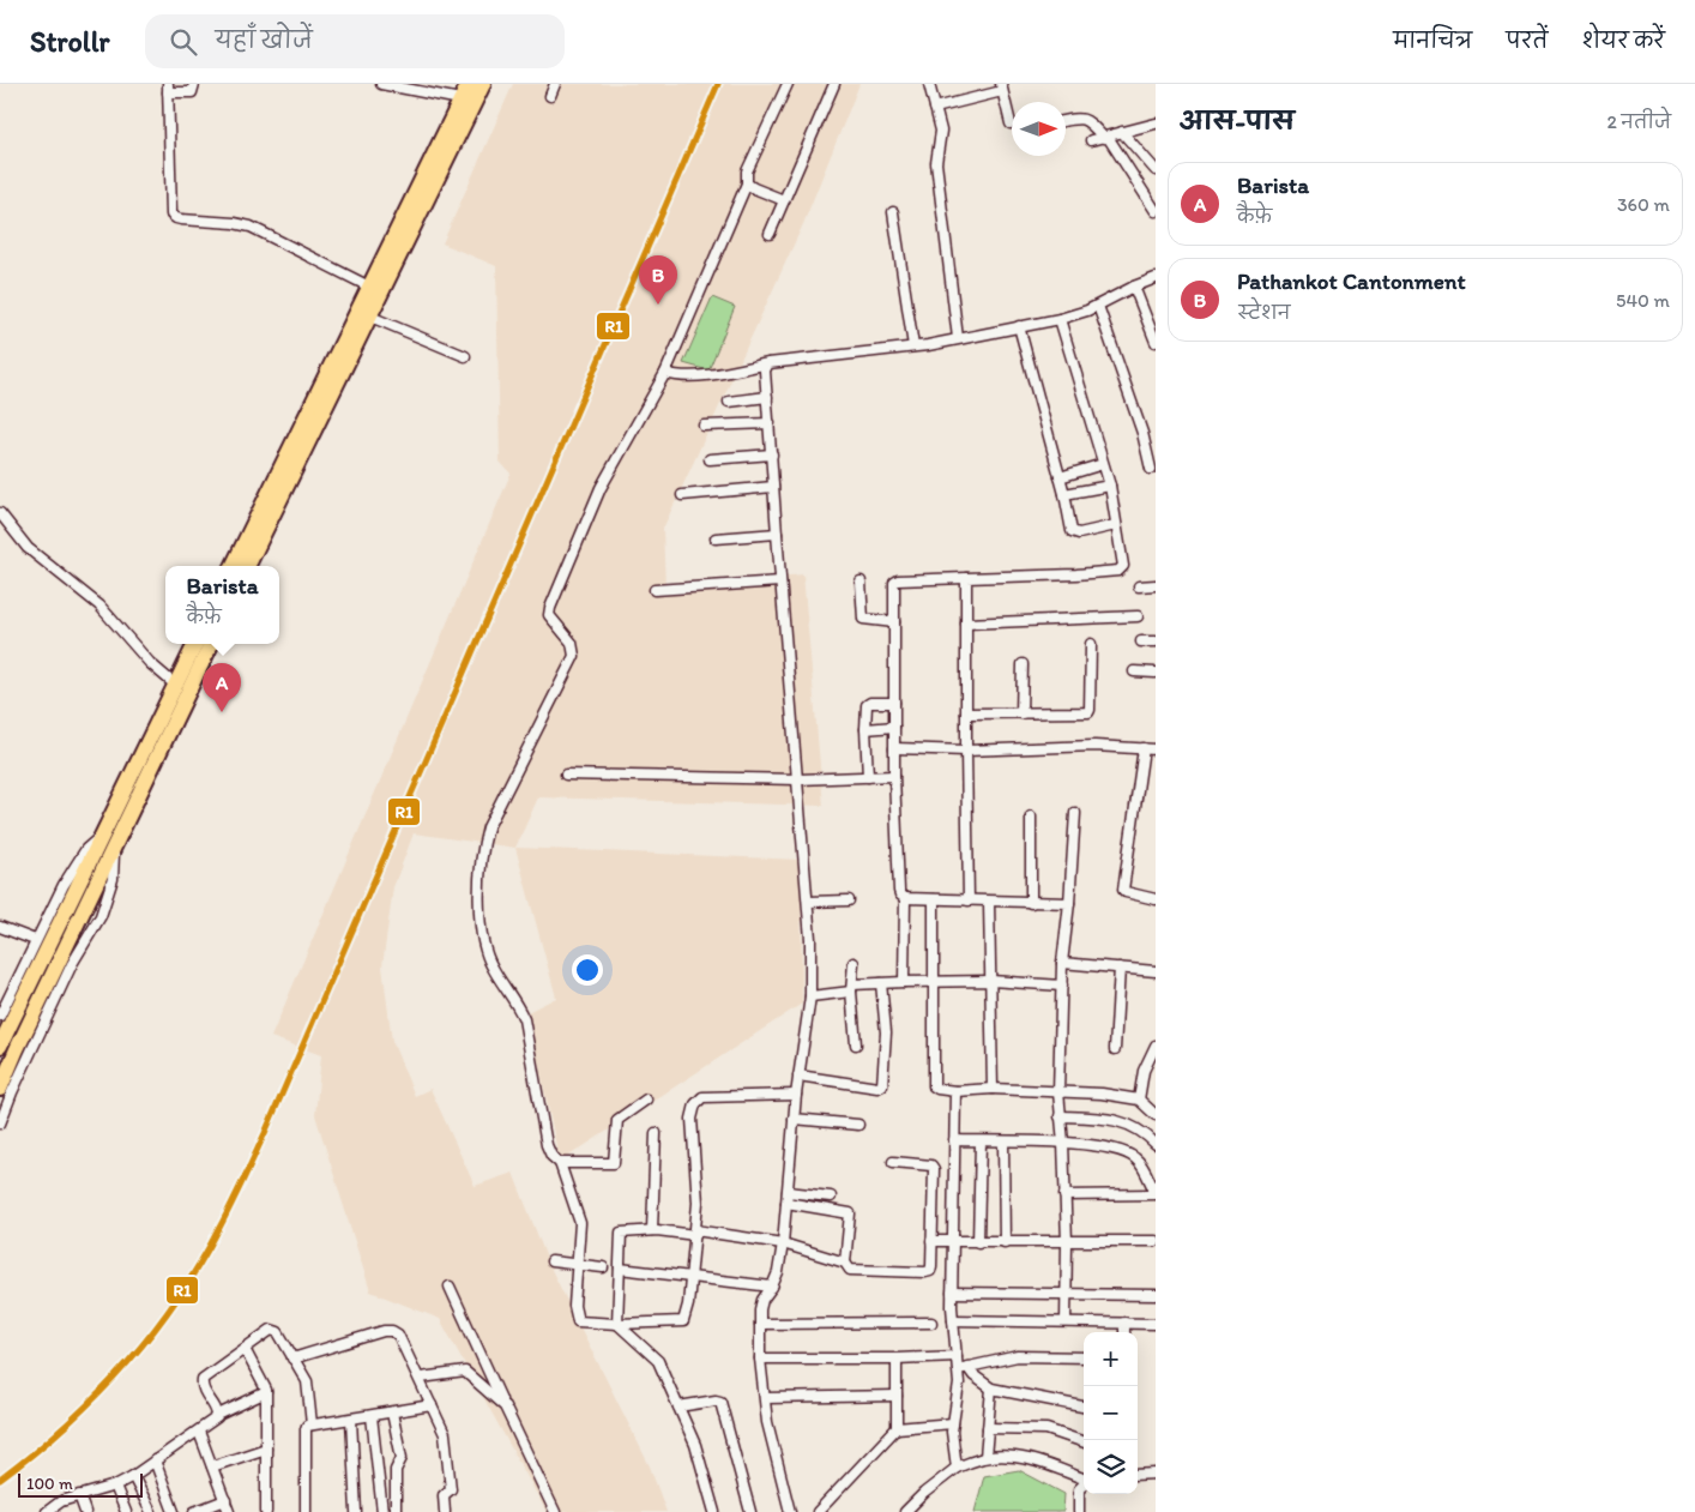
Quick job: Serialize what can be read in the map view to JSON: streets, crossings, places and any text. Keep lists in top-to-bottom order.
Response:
{
  "lines": ["transit line R1"],
  "scale_bar": "100 m",
  "north": "right",
  "page": {
    "header": "Strollr",
    "search": "यहाँ खोजें",
    "nav": ["मानचित्र", "परतें", "शेयर करें"],
    "heading": ["आस-पास", "2 नतीजे"],
    "list": [
      {
        "mark": "A",
        "name": "Barista",
        "note": "कैफ़े",
        "value": "360 m"
      },
      {
        "mark": "B",
        "name": "Pathankot Cantonment",
        "note": "स्टेशन",
        "value": "540 m"
      }
    ],
    "pins": ["B", "A"],
    "popup": ["Barista", "कैफ़े"],
    "map_buttons": ["+", "−"],
    "scale": "100 m"
  }
}
